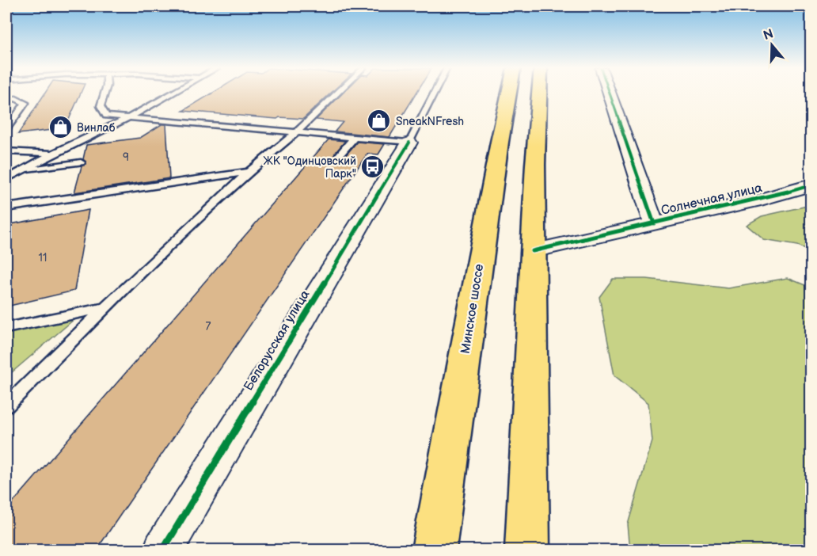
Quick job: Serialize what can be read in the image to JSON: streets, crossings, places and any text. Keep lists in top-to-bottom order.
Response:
{
  "streets": {
    "highway": ["Минское шоссе"],
    "street": ["Солнечная улица", "Белорусская улица"]
  },
  "places": {
    "shop": ["SneakNFresh", "Винлаб"],
    "bus stop": ["ЖК \"Одинцовский Парк\""]
  },
  "house_numbers": ["9", "11", "7"],
  "north": "top"
}
